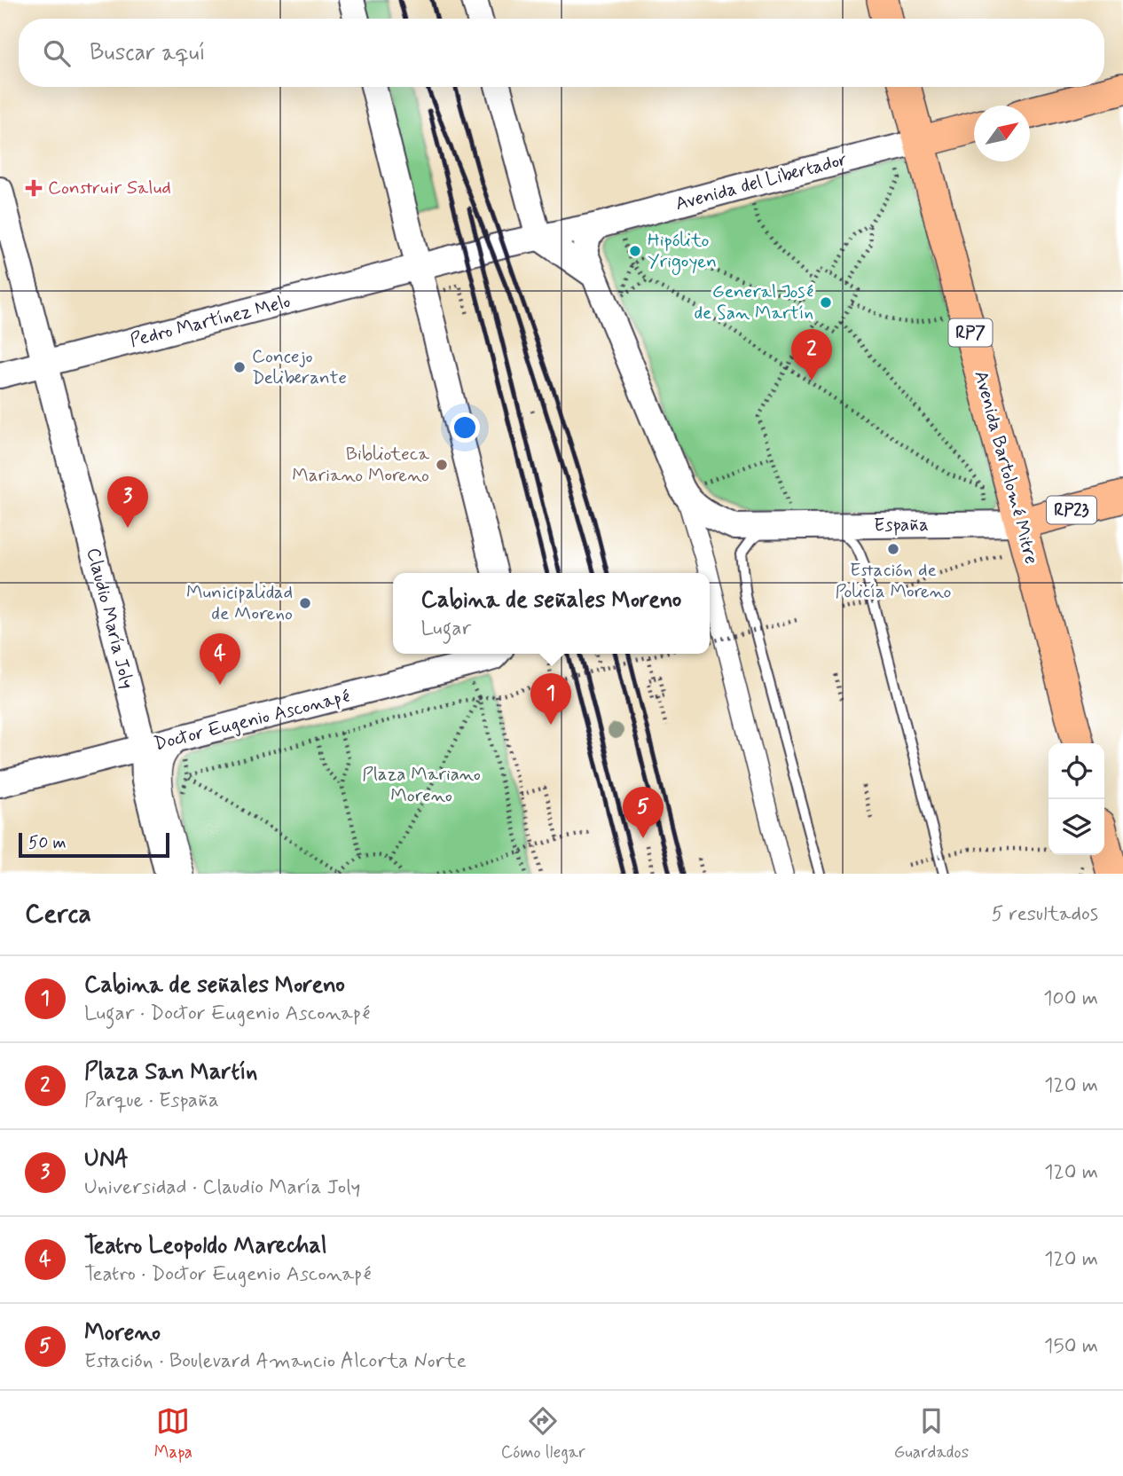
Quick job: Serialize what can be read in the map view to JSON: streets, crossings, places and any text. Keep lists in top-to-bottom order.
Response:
{
  "streets": {
    "main road": [
      "Avenida del Libertador",
      "RP7",
      "Avenida Bartolomé Mitre",
      "RP23",
      "España"
    ],
    "street": ["Pedro Martínez Melo", "Claudio María Joly", "Doctor Eugenio Asconapé"]
  },
  "crossings": [
    ["Avenida del Libertador", "Pedro Martínez Melo"],
    ["Avenida del Libertador", "Avenida Bartolomé Mitre"],
    ["Pedro Martínez Melo", "Claudio María Joly"],
    ["Avenida Bartolomé Mitre", "España"],
    ["Claudio María Joly", "Doctor Eugenio Asconapé"]
  ],
  "parks": ["Plaza Mariano Moreno"],
  "places": {
    "health": ["Construir Salud"],
    "other": [
      "Hipólito Yrigoyen",
      "General José de San Martín",
      "Concejo Deliberante",
      "Biblioteca Mariano Moreno",
      "Estación de Policía Moreno",
      "Municipalidad de Moreno"
    ]
  },
  "scale_bar": "50 m",
  "north": "top right",
  "page": {
    "search": "Buscar aquí",
    "pins": [
      "2",
      "3",
      "4",
      "1",
      "5"
    ],
    "popup": ["Cabina de señales Moreno", "Lugar"],
    "scale": "50 m",
    "heading": ["Cerca", "5 resultados"],
    "list": [
      {
        "mark": "1",
        "name": "Cabina de señales Moreno",
        "note": "Lugar · Doctor Eugenio Asconapé",
        "value": "100 m"
      },
      {
        "mark": "2",
        "name": "Plaza San Martín",
        "note": "Parque · España",
        "value": "120 m"
      },
      {
        "mark": "3",
        "name": "UNA",
        "note": "Universidad · Claudio María Joly",
        "value": "120 m"
      },
      {
        "mark": "4",
        "name": "Teatro Leopoldo Marechal",
        "note": "Teatro · Doctor Eugenio Asconapé",
        "value": "120 m"
      },
      {
        "mark": "5",
        "name": "Moreno",
        "note": "Estación · Boulevard Amancio Alcorta Norte",
        "value": "150 m"
      }
    ],
    "nav": ["Mapa", "Cómo llegar", "Guardados"]
  }
}
